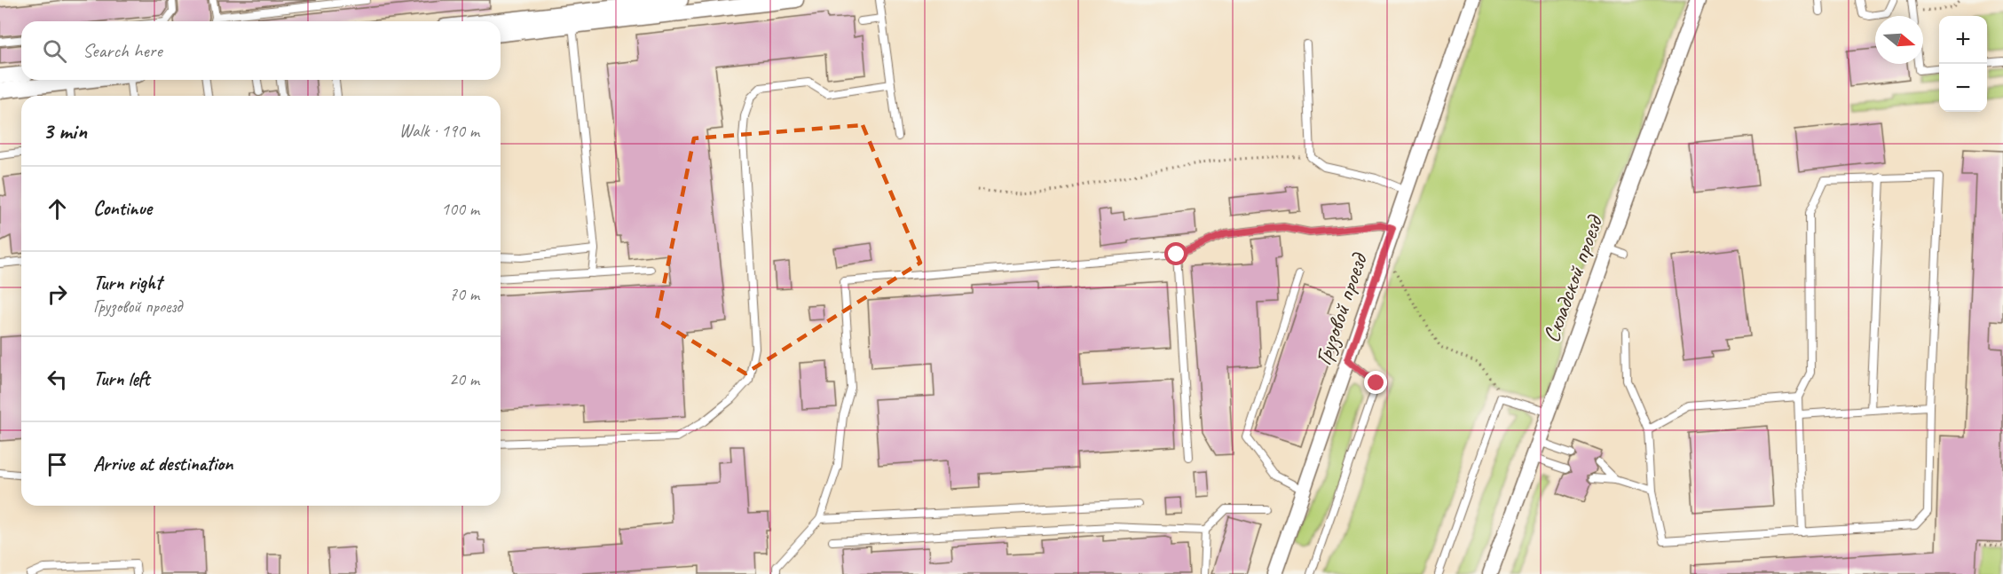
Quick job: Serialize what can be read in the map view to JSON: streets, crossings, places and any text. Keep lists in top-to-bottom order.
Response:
{
  "streets": {
    "street": ["Складской проезд", "Грузовой проезд"]
  },
  "north": "right",
  "page": {
    "map_buttons": ["+", "−"],
    "search": "Search here",
    "heading": ["3 min", "Walk · 190 m"],
    "list": [
      ["Continue", "100 m"],
      ["Turn right", "Грузовой проезд", "70 m"],
      ["Turn left", "20 m"],
      "Arrive at destination"
    ]
  }
}
